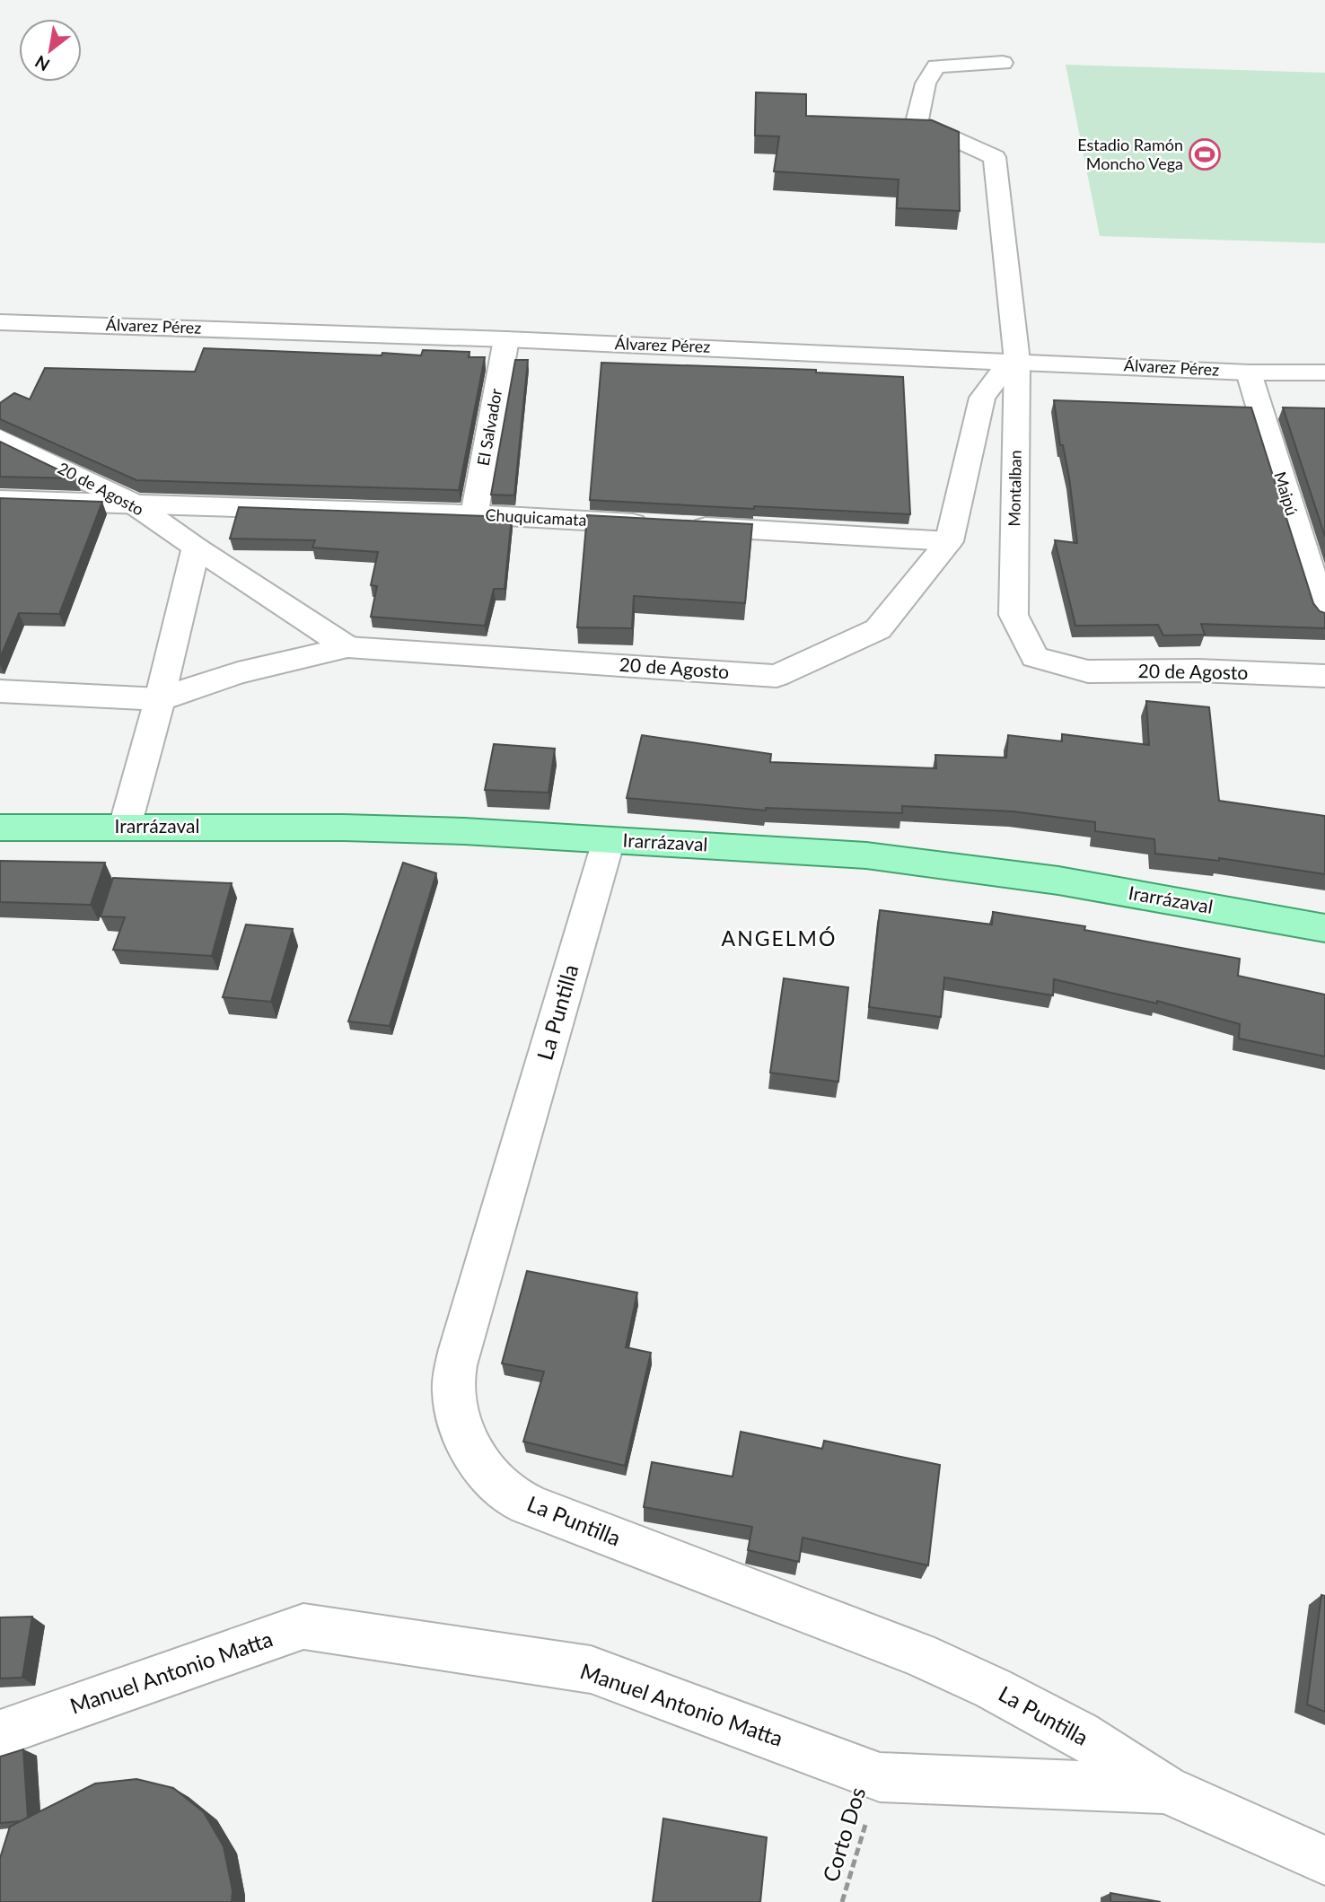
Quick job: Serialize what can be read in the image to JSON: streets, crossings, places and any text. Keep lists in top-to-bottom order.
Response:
{
  "streets": {
    "main road": ["Irarrázaval"],
    "street": [
      "Álvarez Pérez",
      "El Salvador",
      "Montalban",
      "20 de Agosto",
      "Maipú",
      "Chuquicamata",
      "La Puntilla",
      "Manuel Antonio Matta"
    ],
    "path": ["Corto Dos"]
  },
  "crossings": [
    ["Álvarez Pérez", "El Salvador"],
    ["Álvarez Pérez", "Montalban"],
    ["Álvarez Pérez", "Maipú"],
    ["El Salvador", "Chuquicamata"],
    ["Montalban", "20 de Agosto"],
    ["20 de Agosto", "Chuquicamata"],
    ["Irarrázaval", "La Puntilla"],
    ["La Puntilla", "Manuel Antonio Matta"],
    ["Manuel Antonio Matta", "Corto Dos"]
  ],
  "districts": ["ANGELMÓ"],
  "places": {
    "sports": ["Estadio Ramón Moncho Vega"]
  },
  "north": "bottom left"
}
